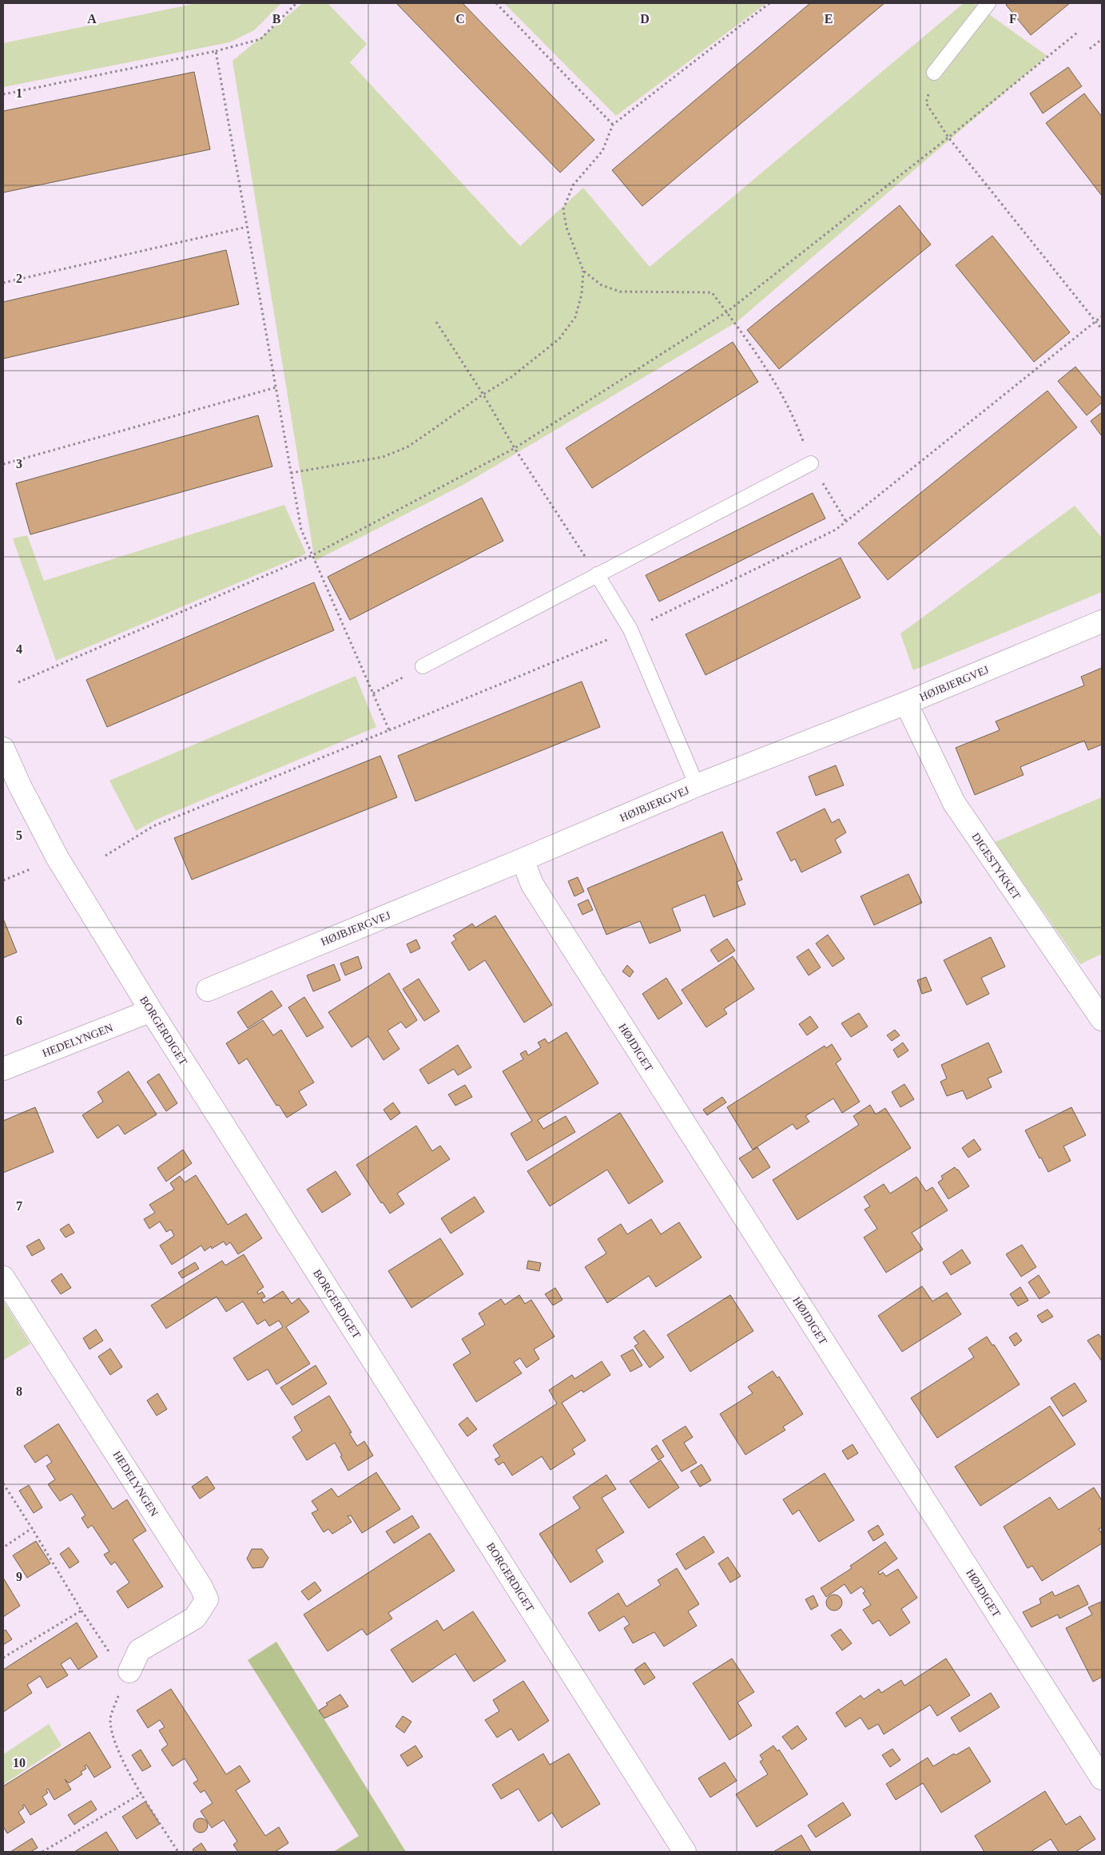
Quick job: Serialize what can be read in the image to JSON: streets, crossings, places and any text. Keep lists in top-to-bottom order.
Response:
{
  "streets": {
    "street": [
      "HØJBJERGVEJ",
      "DIGESTYKKET",
      "BORGERDIGET",
      "HEDELYNGEN",
      "HØJDIGET"
    ]
  },
  "crossings": [
    ["HØJBJERGVEJ", "DIGESTYKKET"],
    ["HØJBJERGVEJ", "HØJDIGET"],
    ["BORGERDIGET", "HEDELYNGEN"]
  ],
  "grid": {
    "columns": [
      "A",
      "B",
      "C",
      "D",
      "E",
      "F"
    ],
    "rows": [
      "1",
      "2",
      "3",
      "4",
      "5",
      "6",
      "7",
      "8",
      "9",
      "10"
    ]
  }
}
